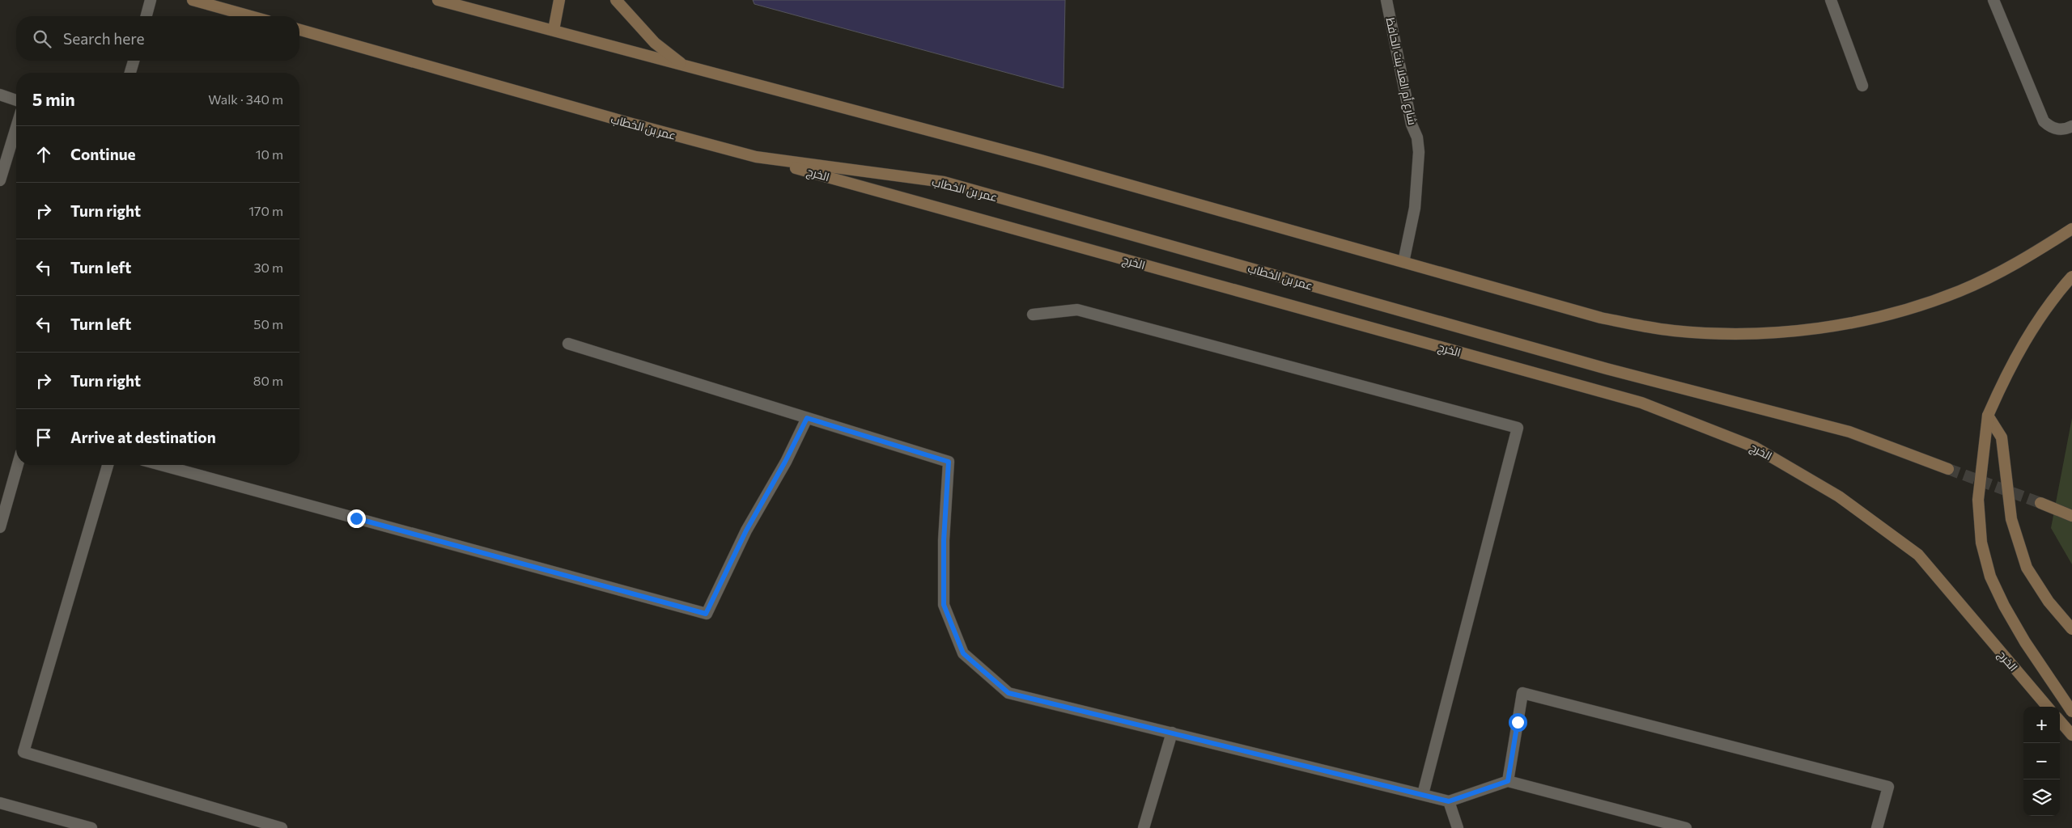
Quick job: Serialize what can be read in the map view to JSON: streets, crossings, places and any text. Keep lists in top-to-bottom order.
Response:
{
  "streets": {
    "main road": ["عمر بن الخطاب", "الخرج"],
    "street": ["شارع أم العلا بنت الحافظ"]
  },
  "crossings": [
    ["عمر بن الخطاب", "الخرج"]
  ],
  "page": {
    "search": "Search here",
    "heading": ["5 min", "Walk · 340 m"],
    "list": [
      ["Continue", "10 m"],
      ["Turn right", "170 m"],
      ["Turn left", "30 m"],
      ["Turn left", "50 m"],
      ["Turn right", "80 m"],
      "Arrive at destination"
    ],
    "map_buttons": ["+", "−"]
  }
}
